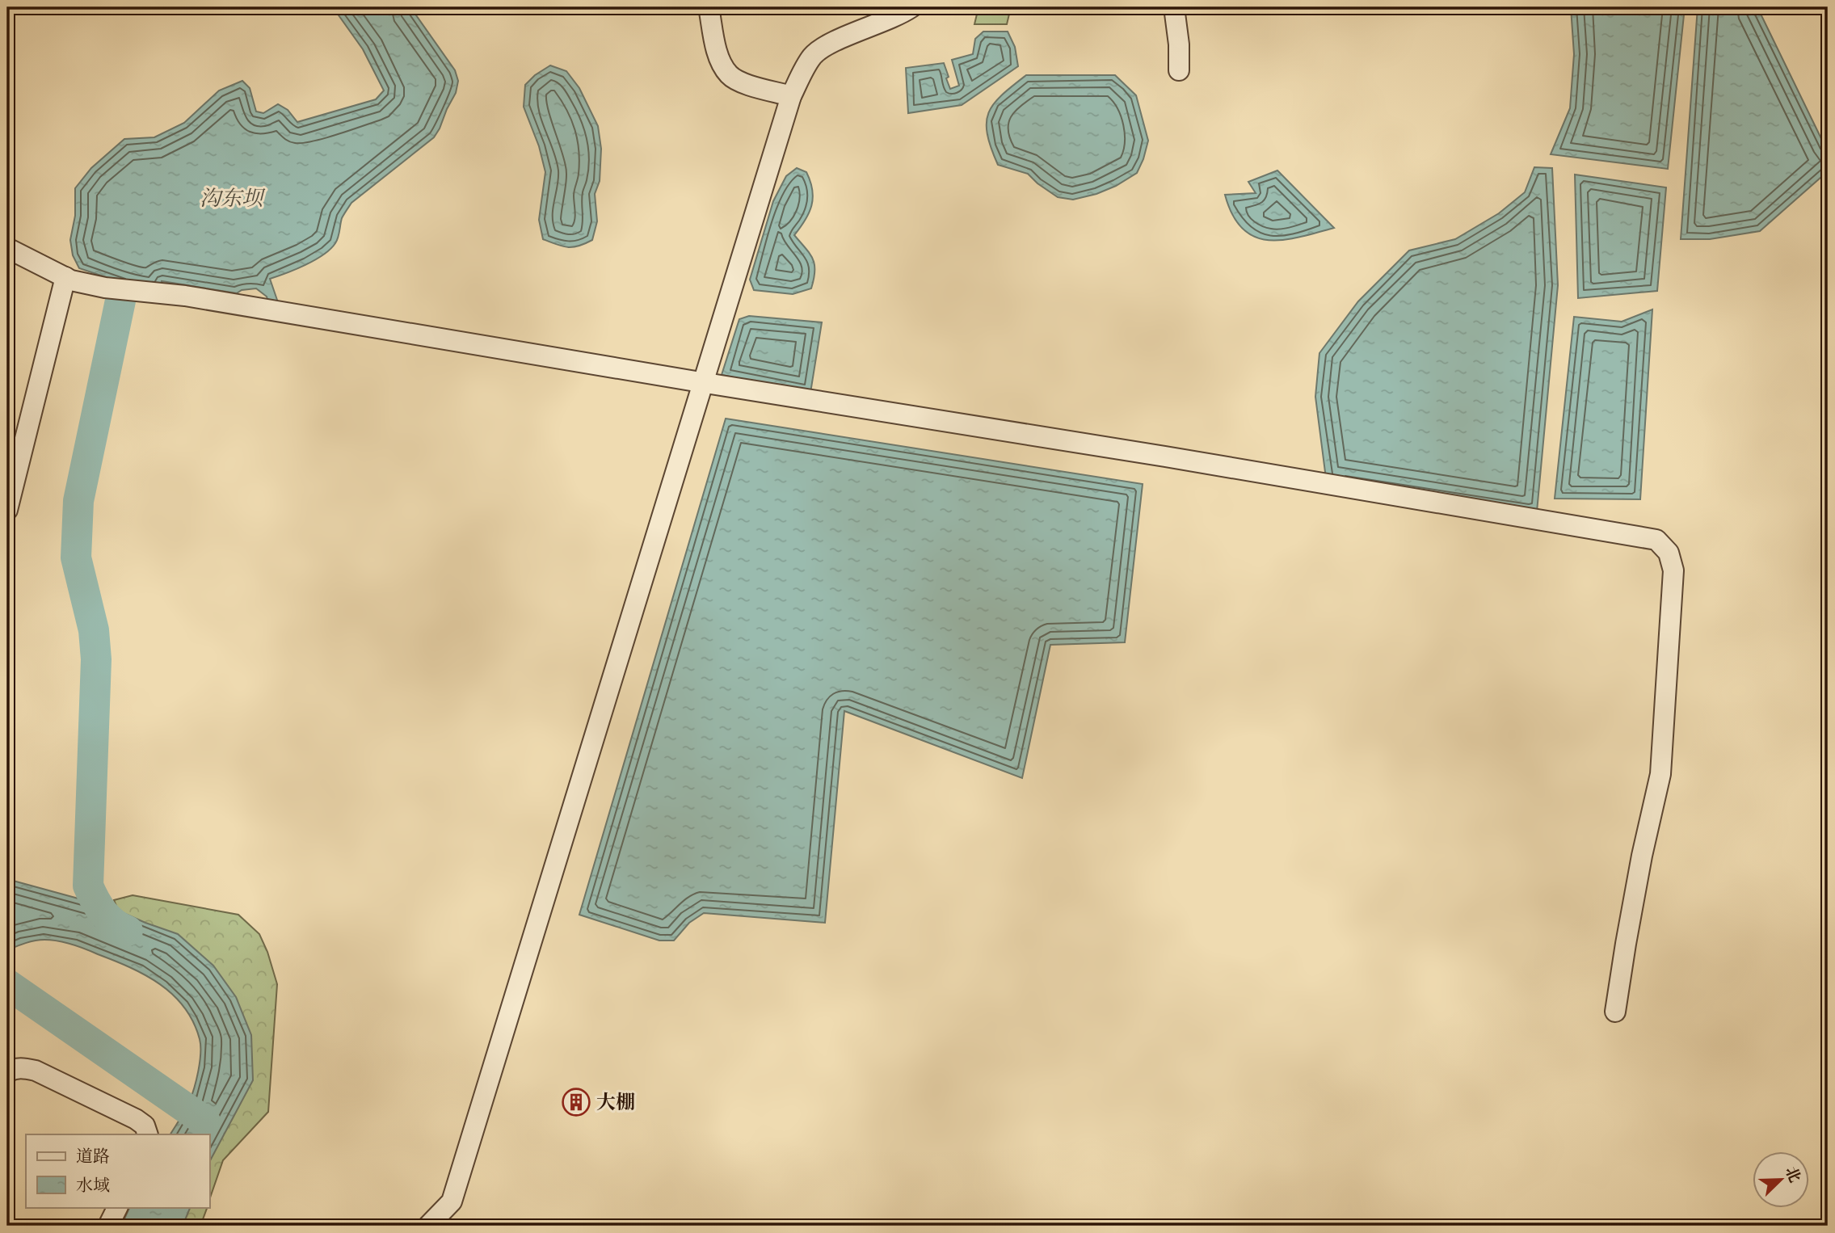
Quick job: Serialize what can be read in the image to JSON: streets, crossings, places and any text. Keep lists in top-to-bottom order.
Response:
{
  "water": ["沟东坝"],
  "places": {
    "building": ["大棚"]
  },
  "legend": ["道路", "水域"],
  "north": "top right"
}
